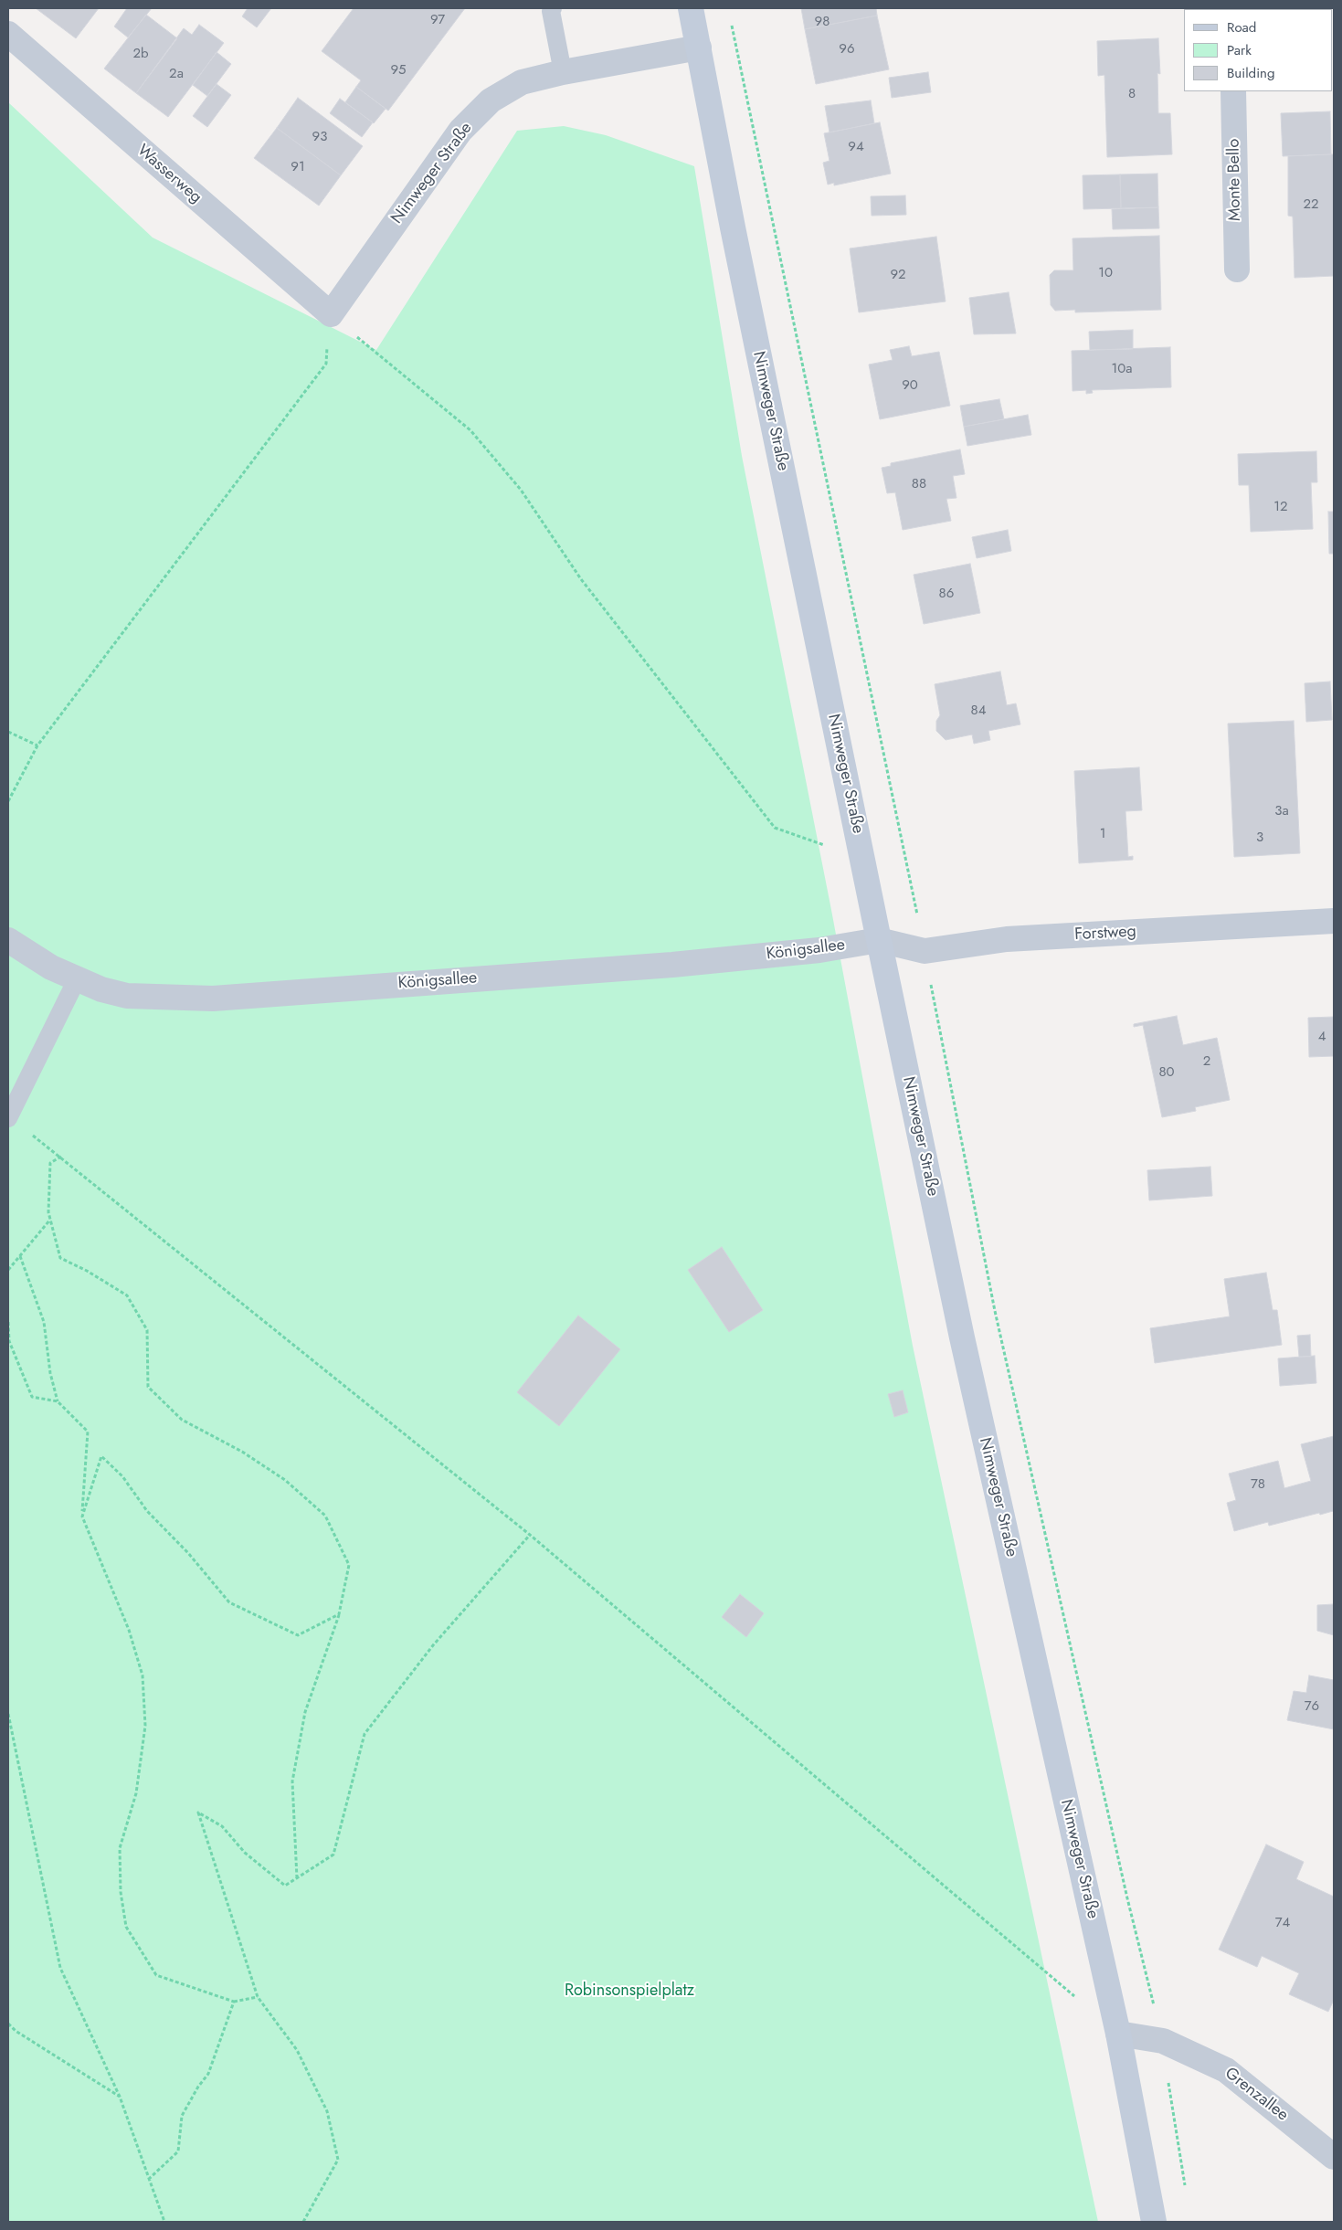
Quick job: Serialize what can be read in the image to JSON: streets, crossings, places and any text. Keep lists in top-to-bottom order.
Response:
{
  "streets": {
    "main road": ["Nimweger Straße"],
    "street": [
      "Wasserweg",
      "Monte Bello",
      "Forstweg",
      "Königsallee",
      "Grenzallee"
    ]
  },
  "crossings": [
    ["Nimweger Straße", "Wasserweg"],
    ["Nimweger Straße", "Forstweg"],
    ["Nimweger Straße", "Königsallee"],
    ["Nimweger Straße", "Grenzallee"],
    ["Forstweg", "Königsallee"]
  ],
  "parks": ["Robinsonspielplatz"],
  "house_numbers": [
    "97",
    "98",
    "96",
    "2b",
    "95",
    "2a",
    "8",
    "93",
    "94",
    "91",
    "22",
    "10",
    "92",
    "10a",
    "90",
    "88",
    "12",
    "86",
    "84",
    "3a",
    "1",
    "3",
    "4",
    "2",
    "80",
    "78",
    "76",
    "74"
  ],
  "legend": ["Road", "Park", "Building"]
}
